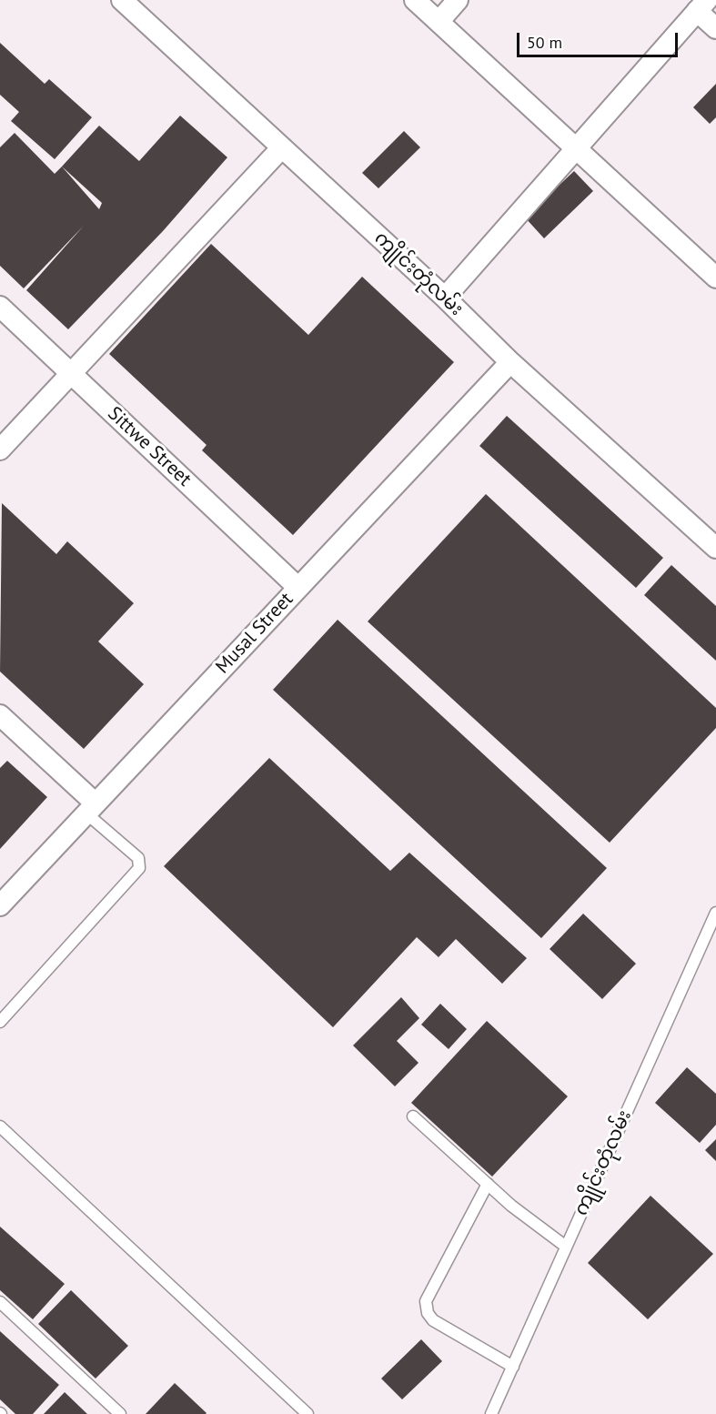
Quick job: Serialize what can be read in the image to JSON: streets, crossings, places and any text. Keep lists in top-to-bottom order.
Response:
{
  "streets": {
    "street": ["ကျိုင်းတုံလမ်း", "Sittwe Street", "Musal Street"]
  },
  "crossings": [
    ["ကျိုင်းတုံလမ်း", "Musal Street"],
    ["Sittwe Street", "Musal Street"]
  ],
  "scale_bar": "50 m"
}
